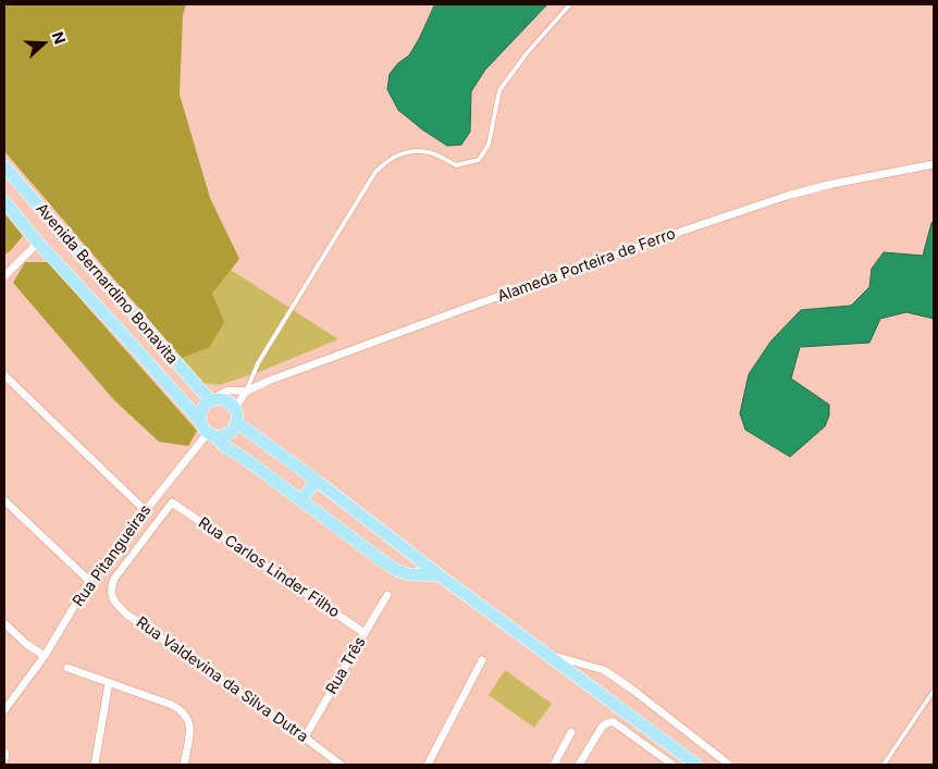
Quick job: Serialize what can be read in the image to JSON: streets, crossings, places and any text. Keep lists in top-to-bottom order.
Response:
{
  "streets": {
    "main road": ["Avenida Bernardino Bonavita"],
    "street": [
      "Alameda Porteira de Ferro",
      "Rua Pitangueiras",
      "Rua Carlos Linder Filho",
      "Rua Três",
      "Rua Valdevina da Silva Dutra"
    ]
  },
  "crossings": [
    ["Alameda Porteira de Ferro", "Avenida Bernardino Bonavita"],
    ["Alameda Porteira de Ferro", "Rua Pitangueiras"],
    ["Avenida Bernardino Bonavita", "Rua Pitangueiras"],
    ["Rua Carlos Linder Filho", "Rua Três"],
    ["Rua Carlos Linder Filho", "Rua Valdevina da Silva Dutra"],
    ["Rua Três", "Rua Valdevina da Silva Dutra"]
  ],
  "north": "right"
}
